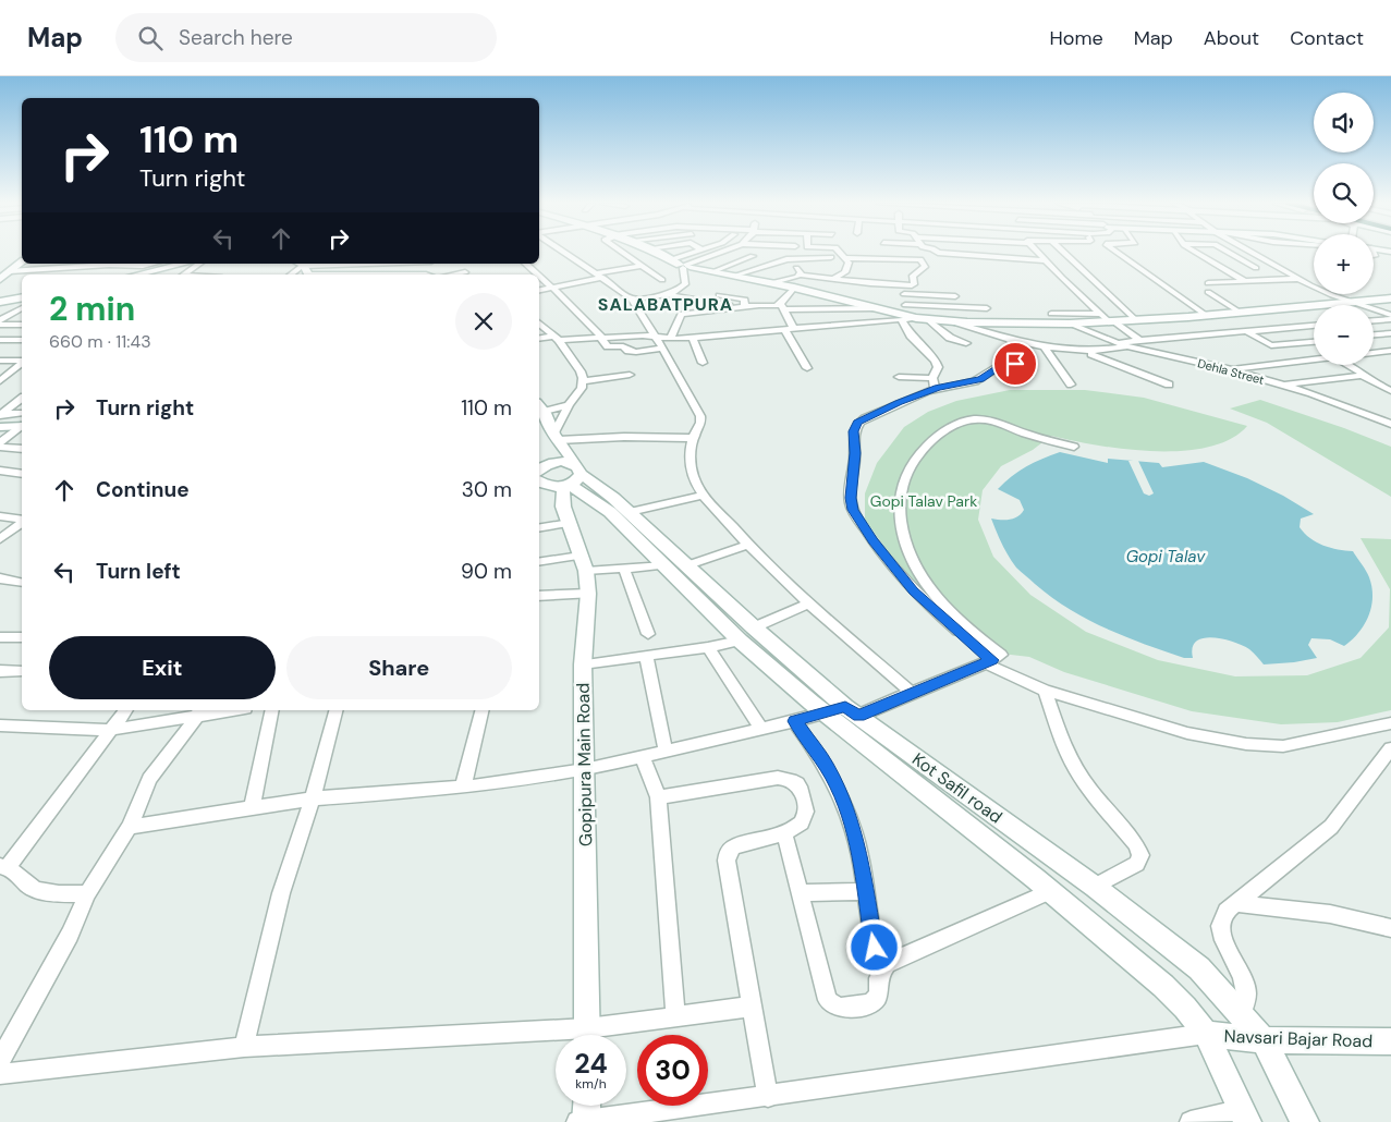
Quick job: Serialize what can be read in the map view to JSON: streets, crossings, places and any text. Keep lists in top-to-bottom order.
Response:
{
  "streets": {
    "street": [
      "Dehla Street",
      "Gopipura Main Road",
      "Kot Safil road",
      "Navsari Bajar Road"
    ]
  },
  "crossings": [
    ["Gopipura Main Road", "Kot Safil road"],
    ["Kot Safil road", "Navsari Bajar Road"]
  ],
  "districts": ["SALABATPURA"],
  "water": ["Gopi Talav"],
  "parks": ["Gopi Talav Park"],
  "page": {
    "header": "Map",
    "search": "Search here",
    "nav": [
      "Home",
      "Map",
      "About",
      "Contact"
    ],
    "map_buttons": ["+", "−"],
    "turn": ["110 m", "Turn right"],
    "heading": ["2 min", "660 m · 11:43"],
    "list": [
      {
        "name": "Turn right",
        "value": "110 m"
      },
      {
        "name": "Continue",
        "value": "30 m"
      },
      {
        "name": "Turn left",
        "value": "90 m"
      }
    ],
    "buttons": ["Exit", "Share"],
    "speed": "24 km/h",
    "limit": "30"
  }
}
